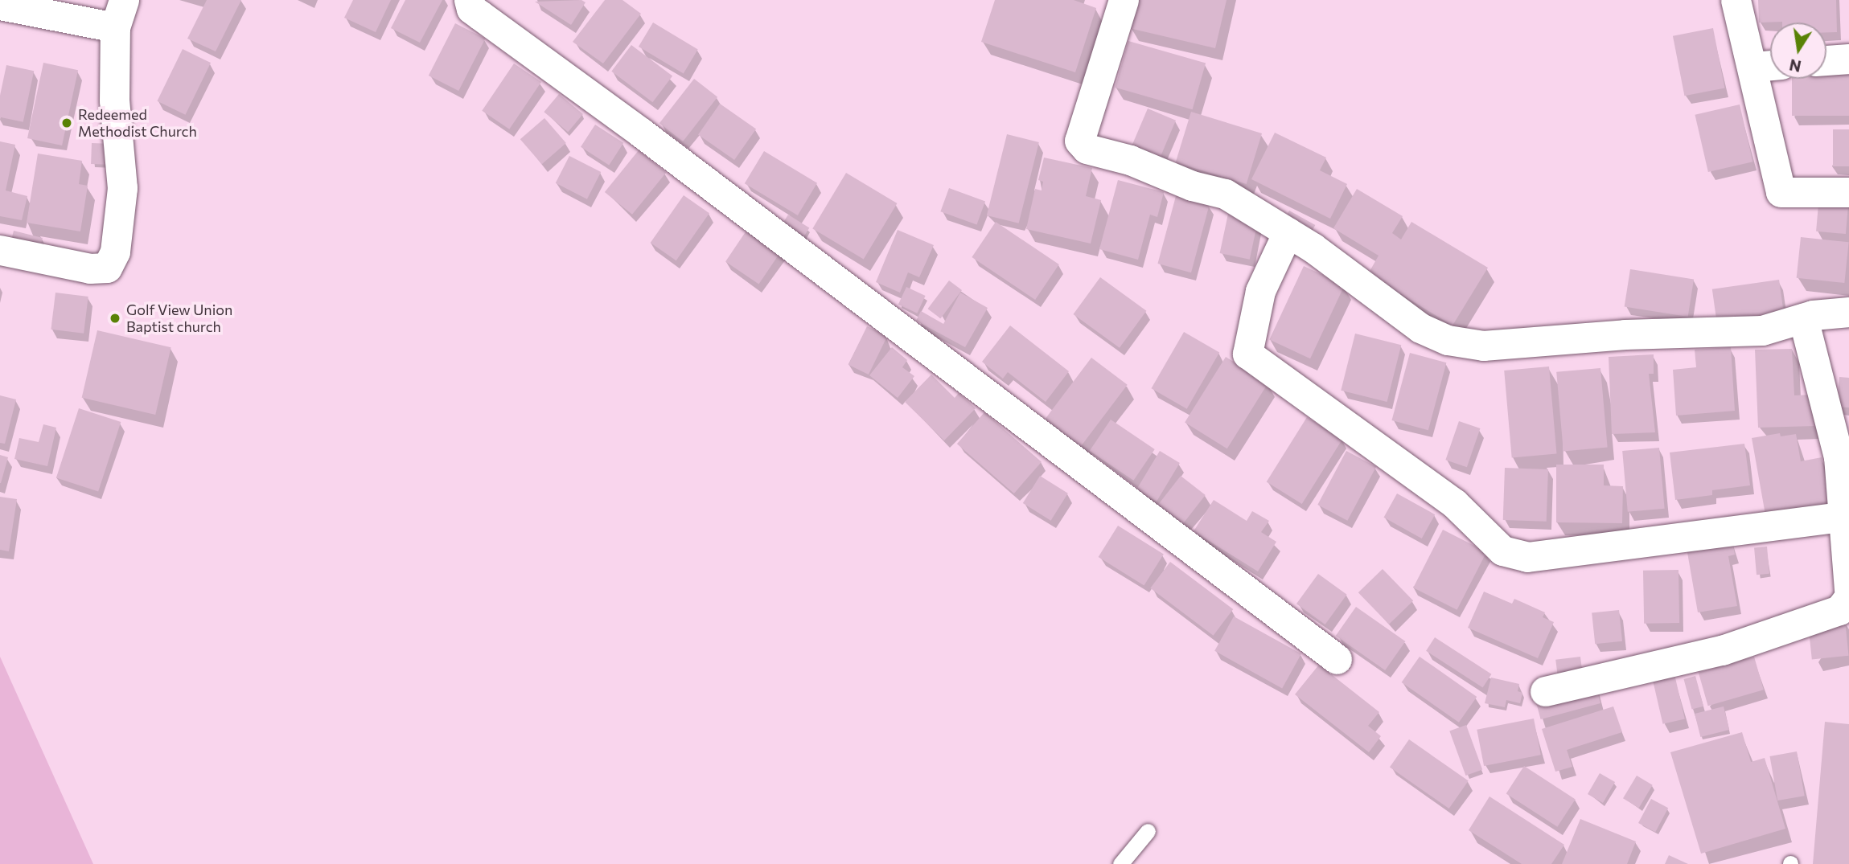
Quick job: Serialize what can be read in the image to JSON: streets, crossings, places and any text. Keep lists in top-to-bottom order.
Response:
{
  "places": ["Redeemed Methodist Church", "Golf View Union Baptist church"],
  "north": "bottom"
}
